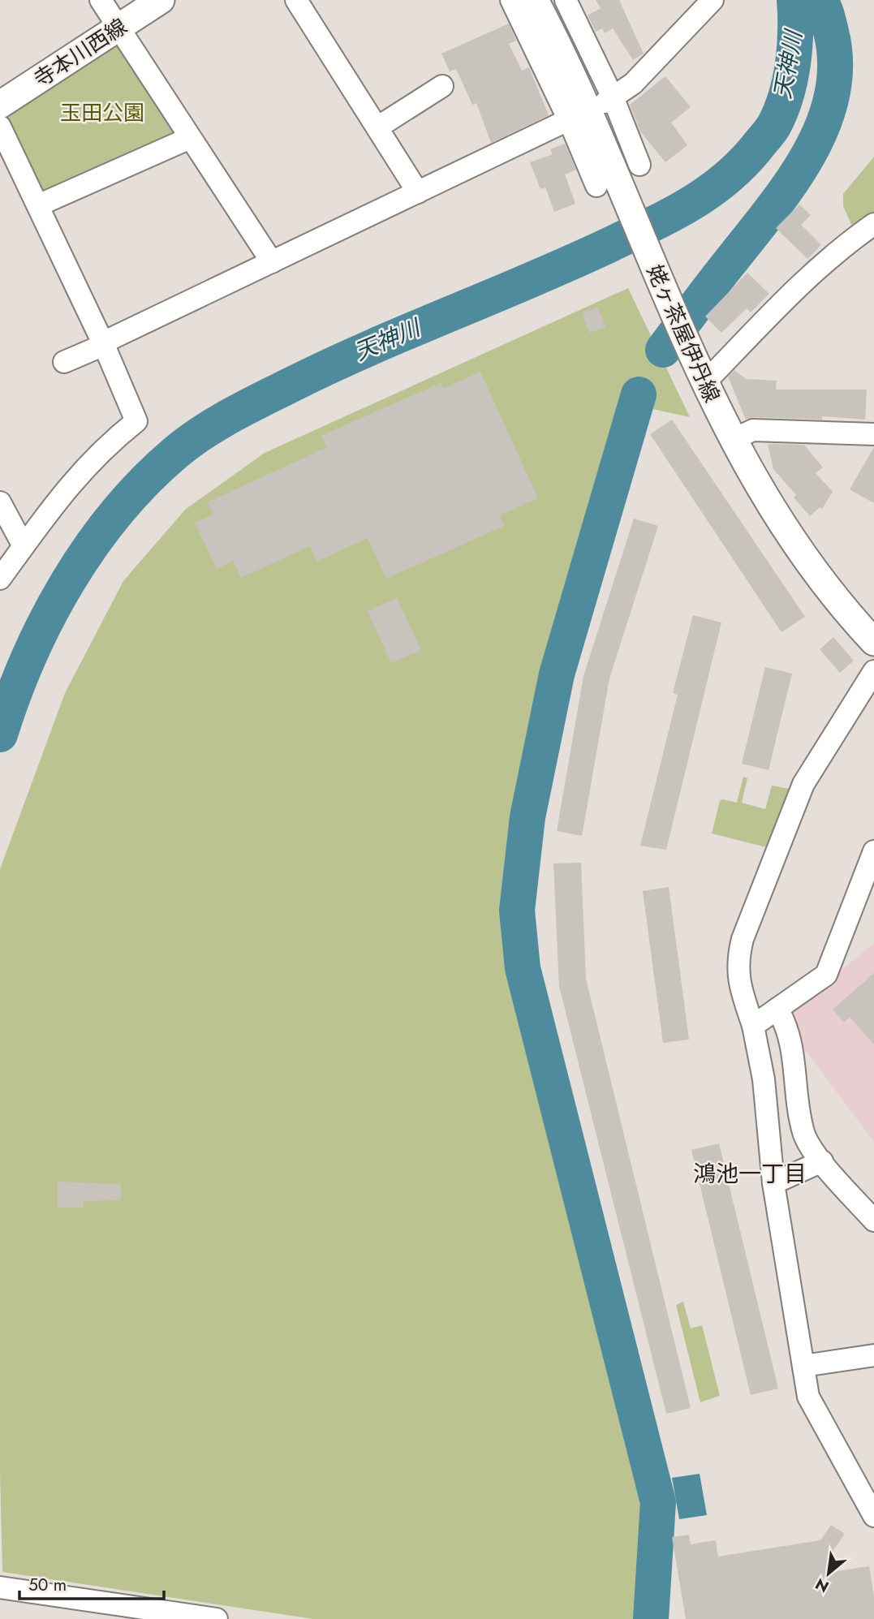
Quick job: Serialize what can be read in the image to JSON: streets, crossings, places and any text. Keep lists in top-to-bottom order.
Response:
{
  "streets": {
    "main road": ["寺本川西線", "姥ヶ茶屋伊丹線"]
  },
  "districts": ["鴻池一丁目"],
  "water": ["天神川"],
  "parks": ["玉田公園"],
  "scale_bar": "50 m",
  "north": "bottom left"
}
